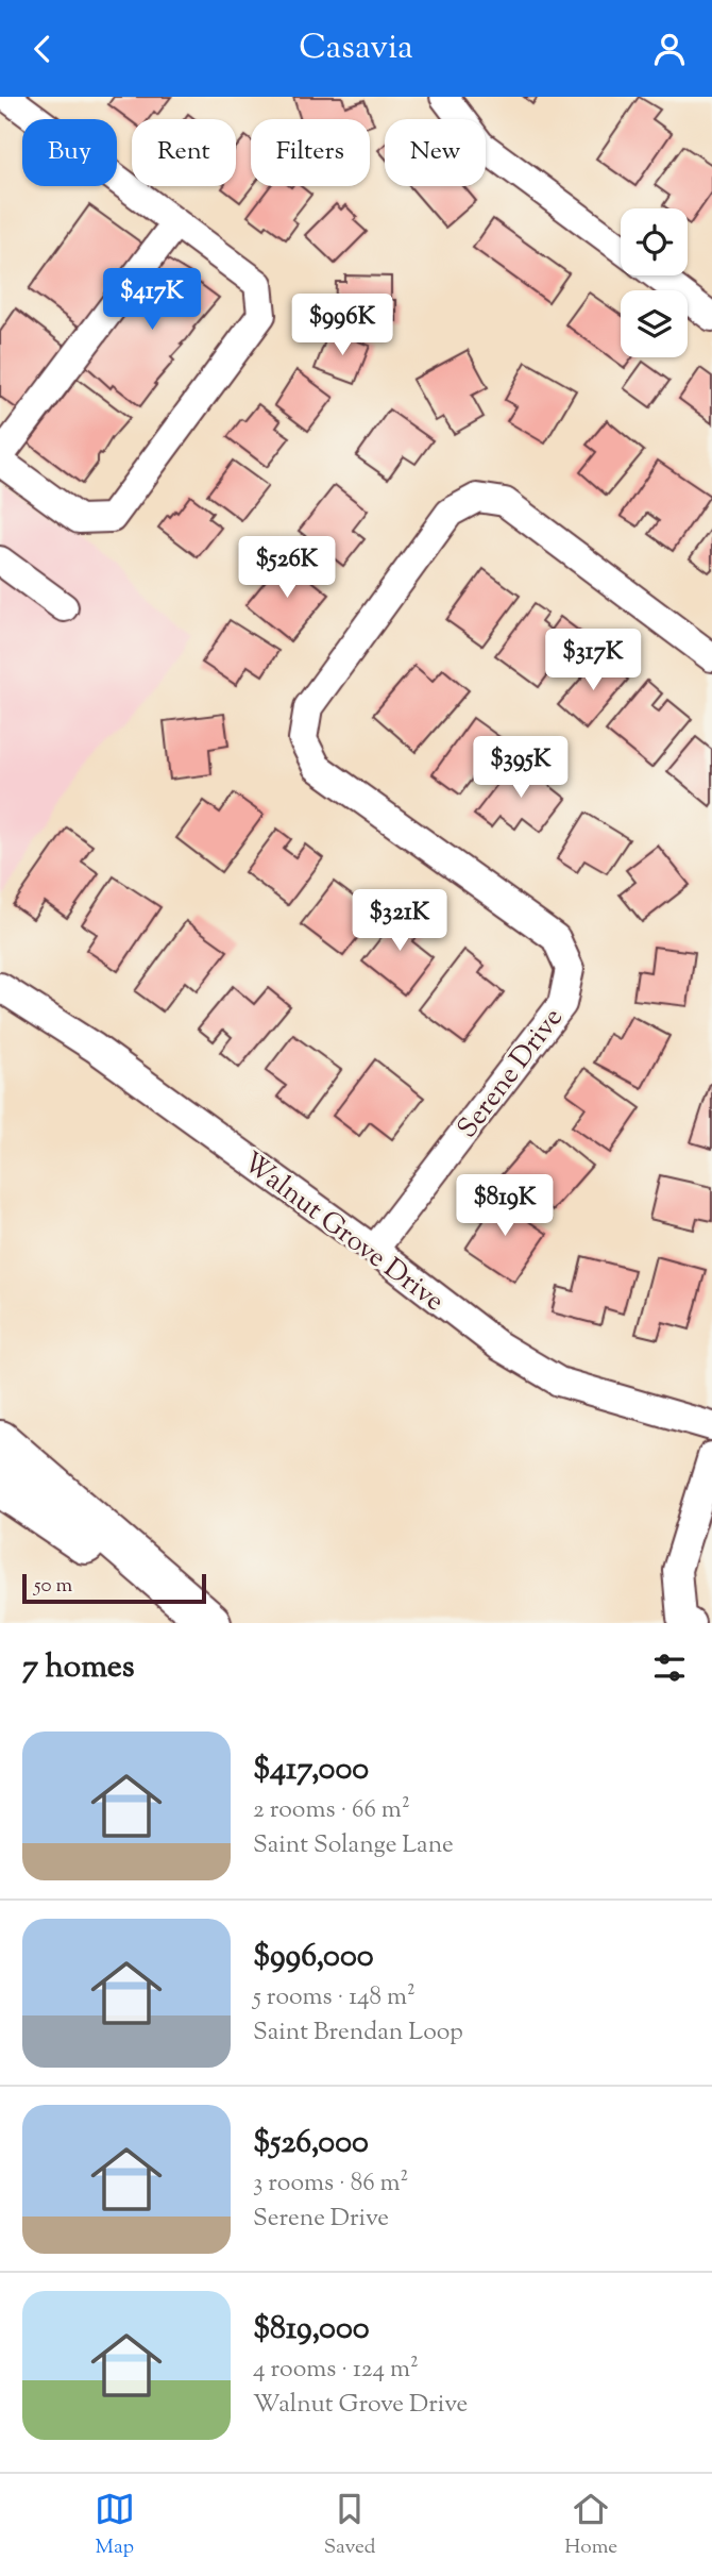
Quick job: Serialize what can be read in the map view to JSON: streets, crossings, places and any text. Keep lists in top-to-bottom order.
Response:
{
  "streets": {
    "street": ["Serene Drive", "Walnut Grove Drive"]
  },
  "crossings": [
    ["Serene Drive", "Walnut Grove Drive"]
  ],
  "scale_bar": "50 m",
  "page": {
    "header": "Casavia",
    "chip": [
      "Buy",
      "Rent",
      "Filters",
      "New"
    ],
    "price": [
      "$417K",
      "$996K",
      "$526K",
      "$317K",
      "$395K",
      "$321K",
      "$819K"
    ],
    "scale": "50 m",
    "heading": "7 homes",
    "list": [
      {
        "name": "$417,000",
        "note": "2 rooms · 66 m² · Saint Solange Lane"
      },
      {
        "name": "$996,000",
        "note": "5 rooms · 148 m² · Saint Brendan Loop"
      },
      {
        "name": "$526,000",
        "note": "3 rooms · 86 m² · Serene Drive"
      },
      {
        "name": "$819,000",
        "note": "4 rooms · 124 m² · Walnut Grove Drive"
      }
    ],
    "tabs": ["Map", "Saved", "Home"]
  }
}
